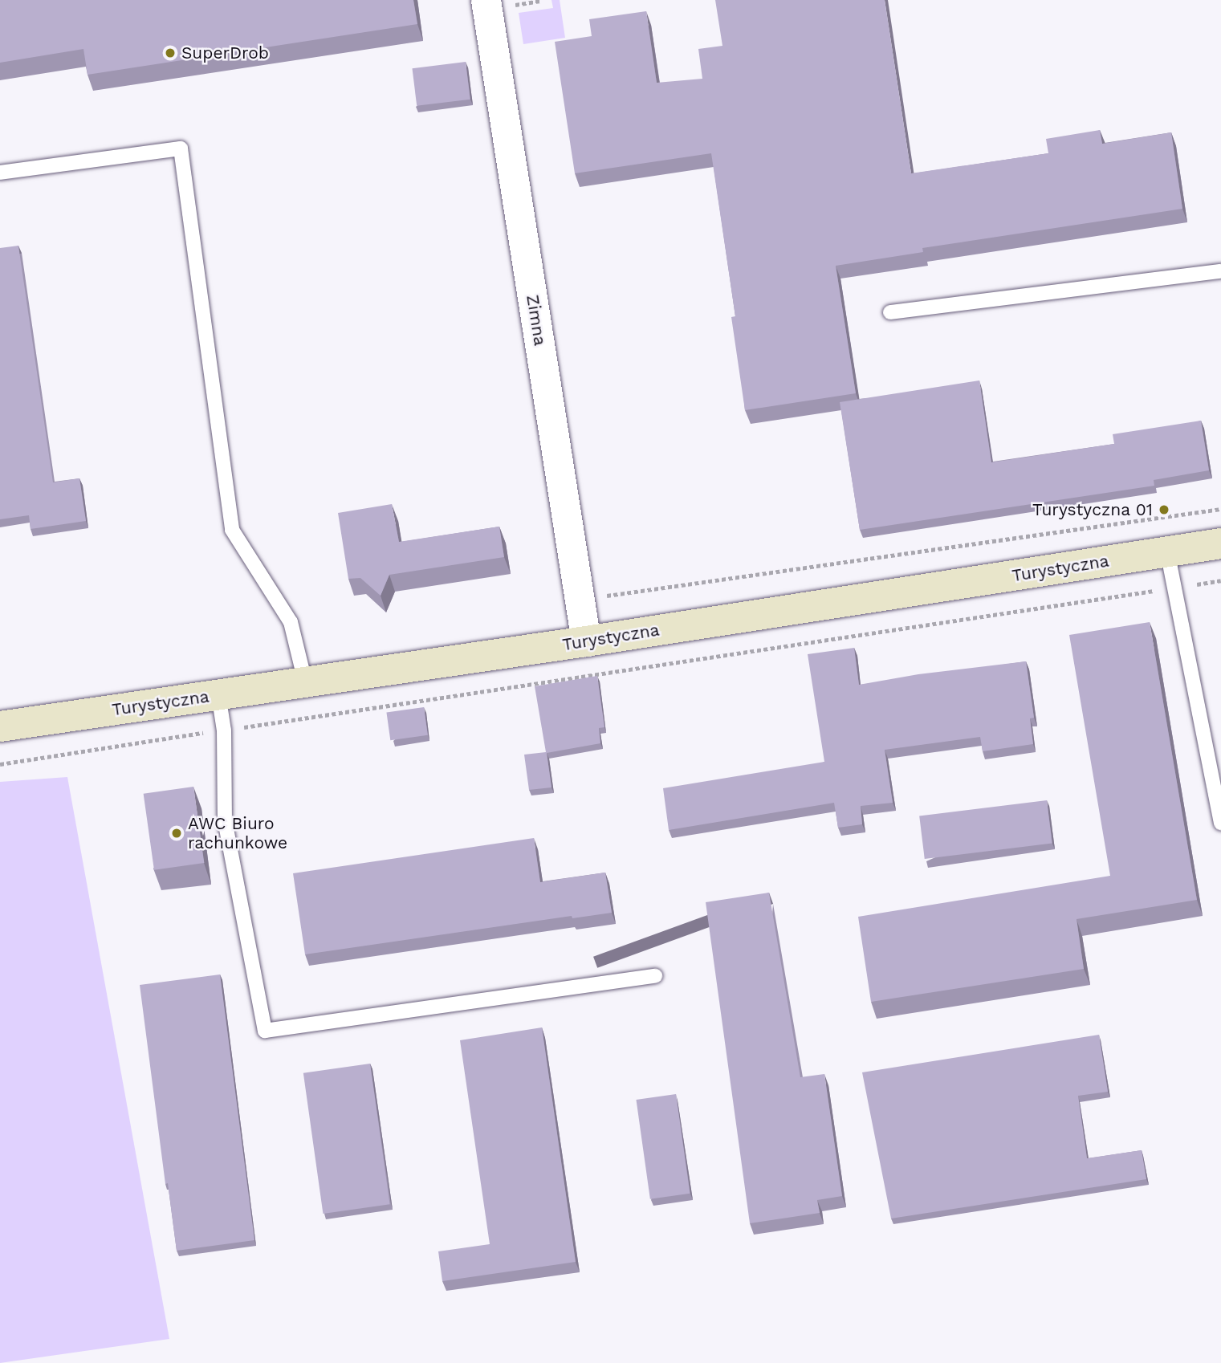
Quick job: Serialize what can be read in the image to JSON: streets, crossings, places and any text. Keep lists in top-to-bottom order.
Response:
{
  "streets": {
    "main road": ["Turystyczna"],
    "street": ["Zimna"]
  },
  "crossings": [
    ["Zimna", "Turystyczna"]
  ],
  "places": ["SuperDrob", "Turystyczna 01", "AWC Biuro rachunkowe"]
}
